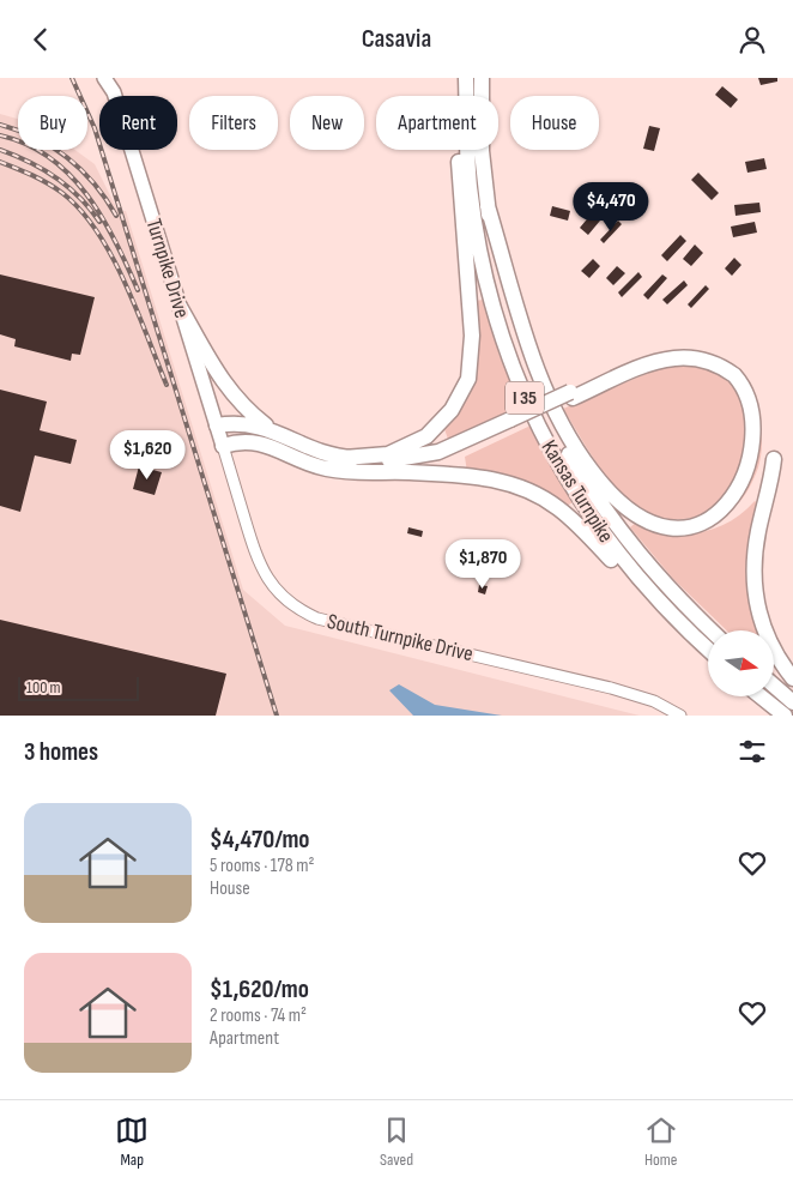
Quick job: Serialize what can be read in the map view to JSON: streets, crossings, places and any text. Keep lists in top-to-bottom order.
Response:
{
  "streets": {
    "highway": ["I 35", "Kansas Turnpike"],
    "main road": ["Turnpike Drive"],
    "street": ["South Turnpike Drive"]
  },
  "crossings": [
    ["Turnpike Drive", "South Turnpike Drive"]
  ],
  "scale_bar": "100 m",
  "north": "right",
  "page": {
    "header": "Casavia",
    "chip": [
      "Buy",
      "Rent",
      "Filters",
      "New",
      "Apartment",
      "House"
    ],
    "price": ["$4,470", "$1,620", "$1,870"],
    "scale": "100 m",
    "heading": "3 homes",
    "list": [
      {
        "name": "$4,470/mo",
        "note": "5 rooms · 178 m² · House"
      },
      {
        "name": "$1,620/mo",
        "note": "2 rooms · 74 m² · Apartment"
      }
    ],
    "tabs": ["Map", "Saved", "Home"]
  }
}
